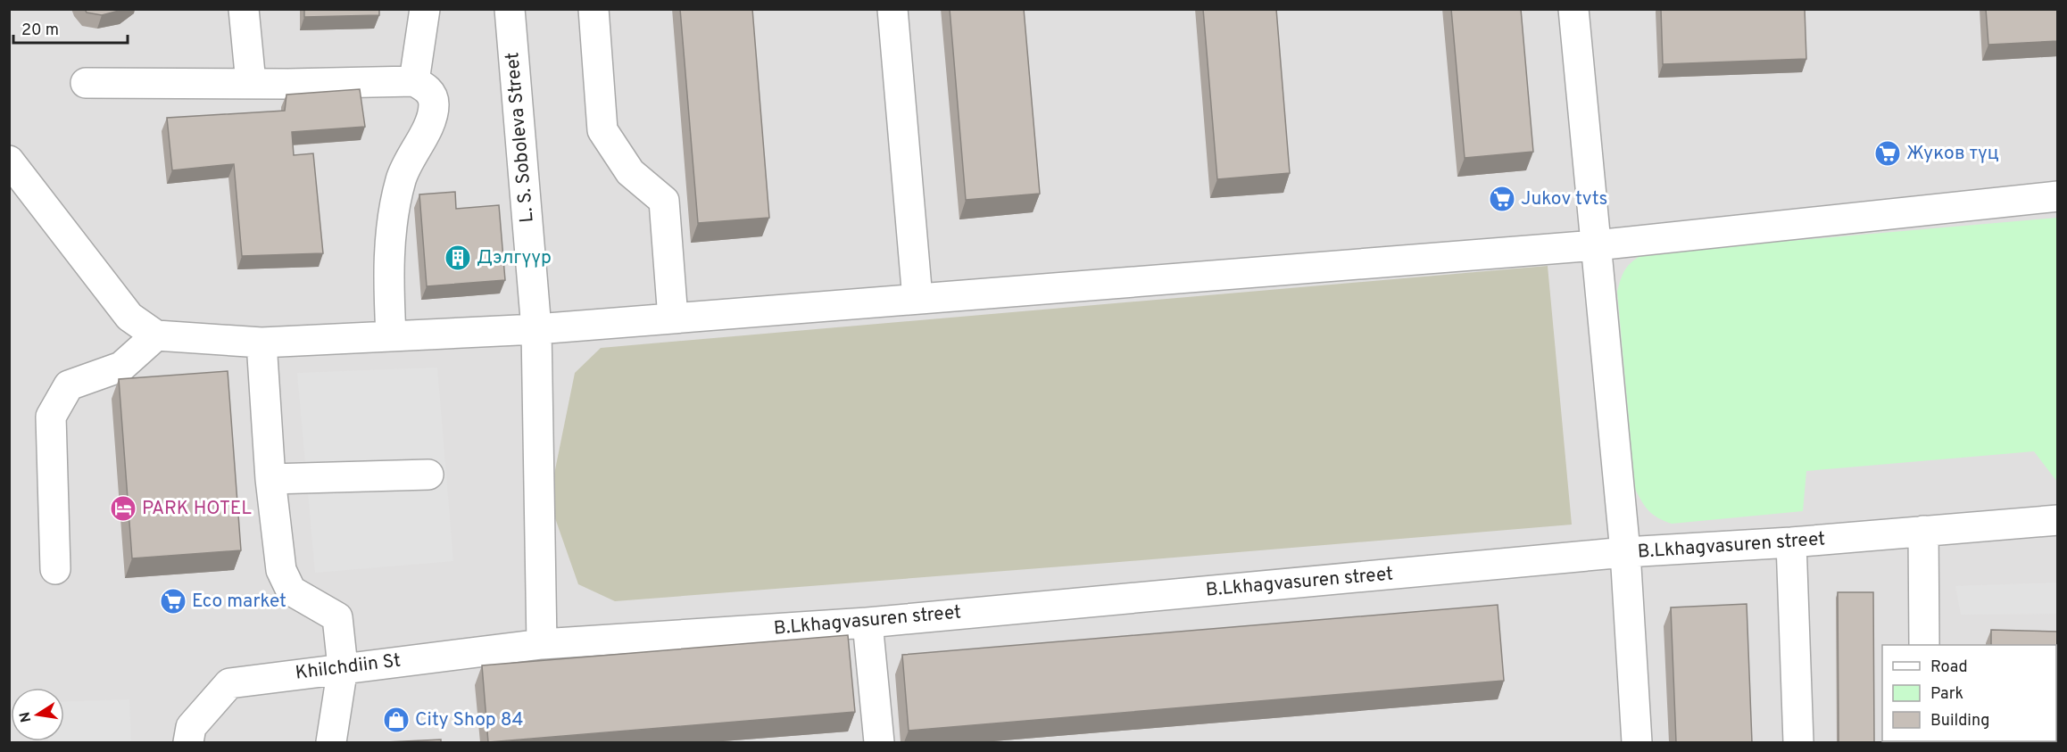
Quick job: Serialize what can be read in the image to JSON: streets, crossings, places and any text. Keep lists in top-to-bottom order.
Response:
{
  "streets": {
    "street": ["L. S. Soboleva Street", "B.Lkhagvasuren street", "Khilchdiin St"]
  },
  "crossings": [
    ["L. S. Soboleva Street", "B.Lkhagvasuren street"],
    ["L. S. Soboleva Street", "Khilchdiin St"],
    ["B.Lkhagvasuren street", "Khilchdiin St"]
  ],
  "places": {
    "supermarket": ["Жуков түц", "Jukov tvts", "Eco market"],
    "building": ["Дэлгүүр"],
    "hotel": ["PARK HOTEL"],
    "shop": ["City Shop 84"]
  },
  "legend": ["Road", "Park", "Building"],
  "scale_bar": "20 m",
  "north": "left"
}
